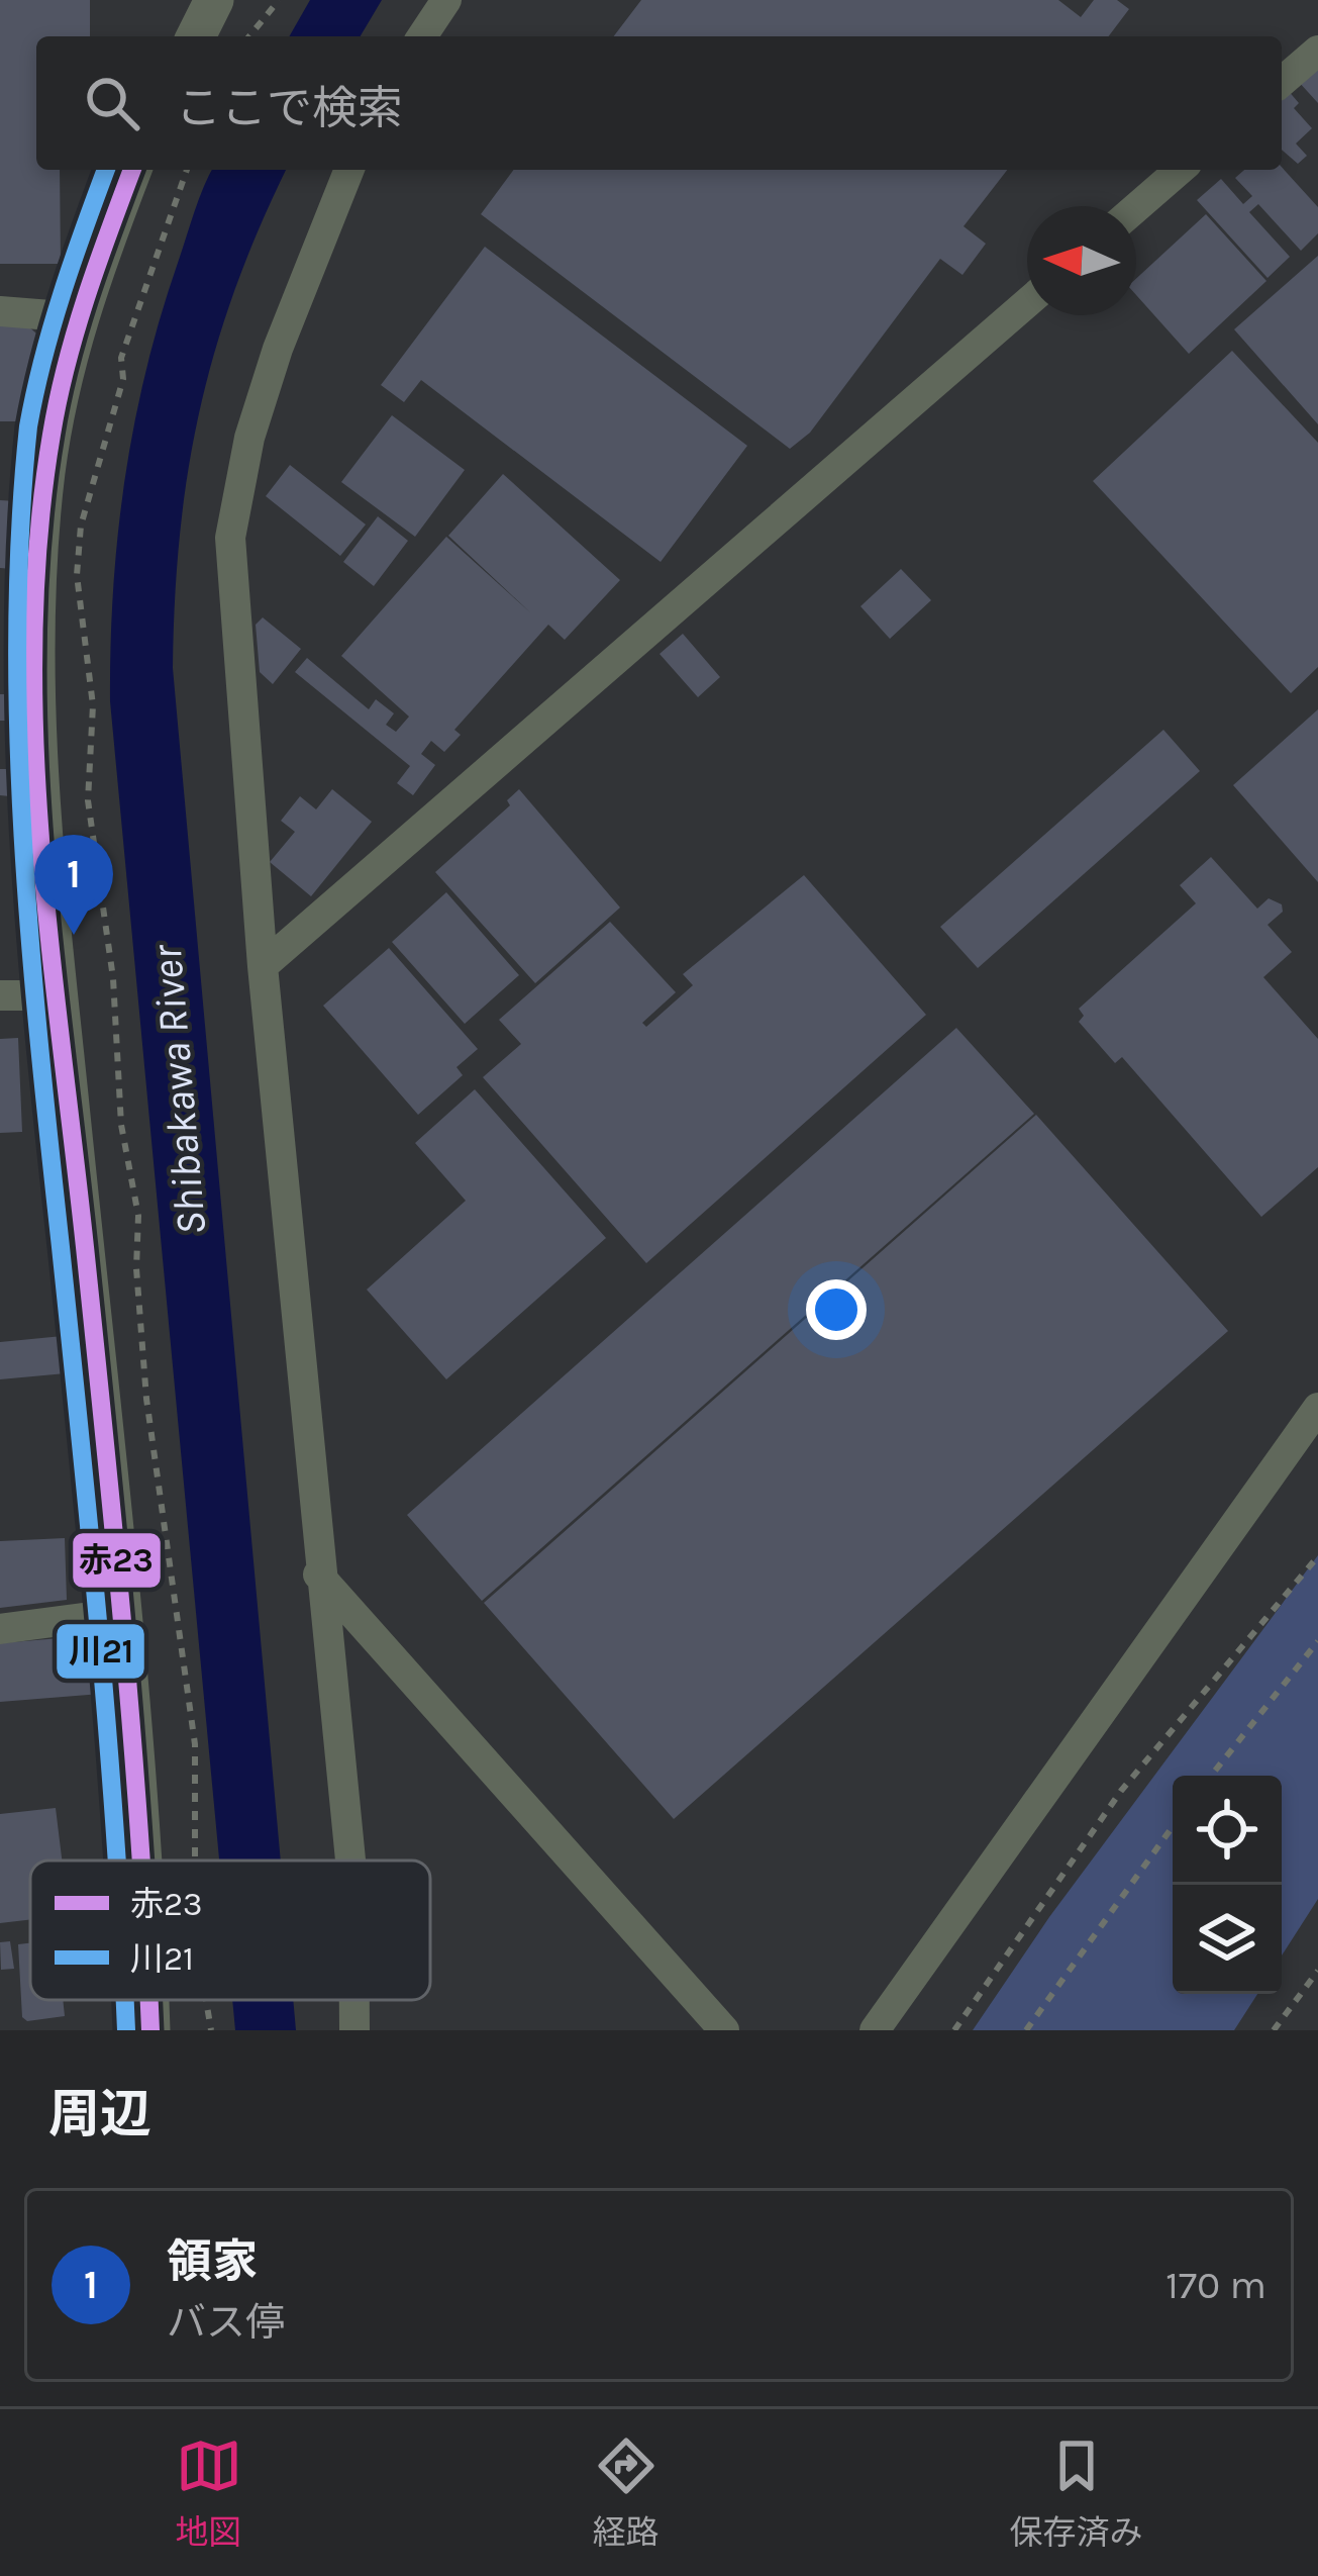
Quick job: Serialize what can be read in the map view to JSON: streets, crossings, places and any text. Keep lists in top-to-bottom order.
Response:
{
  "water": ["Shibakawa River"],
  "lines": ["transit line 赤23", "transit line 川21"],
  "legend": ["赤23", "川21"],
  "north": "left",
  "page": {
    "search": "ここで検索",
    "pins": "1",
    "heading": "周辺",
    "list": [
      {
        "mark": "1",
        "name": "領家",
        "note": "バス停",
        "value": "170 m"
      }
    ],
    "nav": ["地図", "経路", "保存済み"]
  }
}
